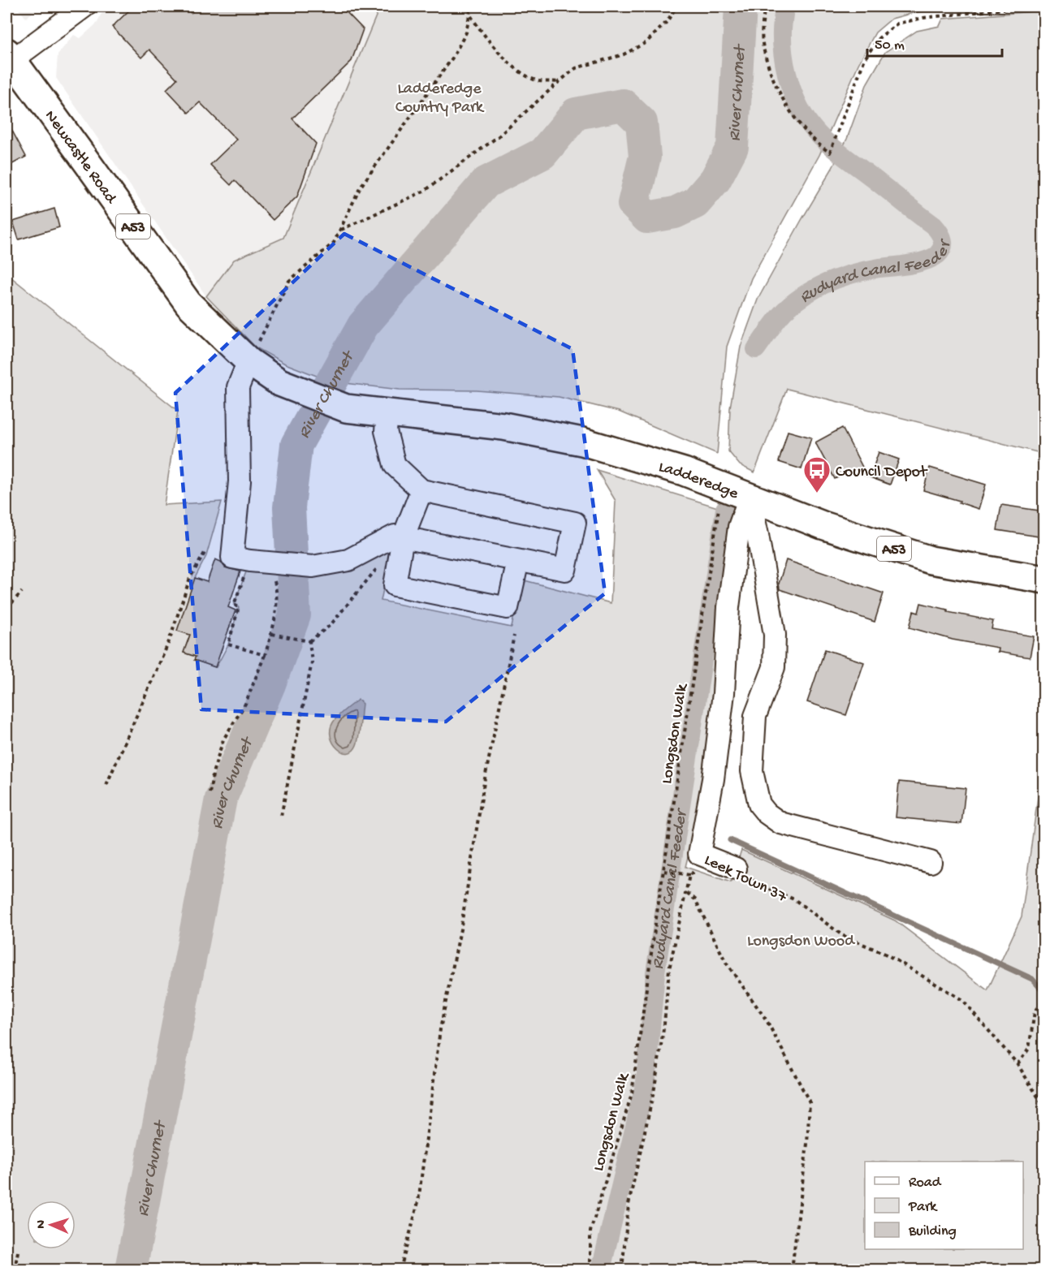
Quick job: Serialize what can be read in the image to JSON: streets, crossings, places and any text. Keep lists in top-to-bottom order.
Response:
{
  "streets": {
    "highway": ["Newcastle Road", "A53", "Ladderedge"],
    "lane": ["Leek Town 37"],
    "path": ["Longsdon Walk"]
  },
  "crossings": [
    ["Newcastle Road", "Ladderedge"],
    ["Ladderedge", "Longsdon Walk"],
    ["Ladderedge", "Leek Town 37"]
  ],
  "water": ["River Churnet", "Rudyard Canal Feeder"],
  "parks": ["Ladderedge Country Park", "Longsdon Wood"],
  "places": {
    "bus stop": ["Council Depot"]
  },
  "legend": ["Road", "Park", "Building"],
  "scale_bar": "50 m",
  "north": "left"
}
